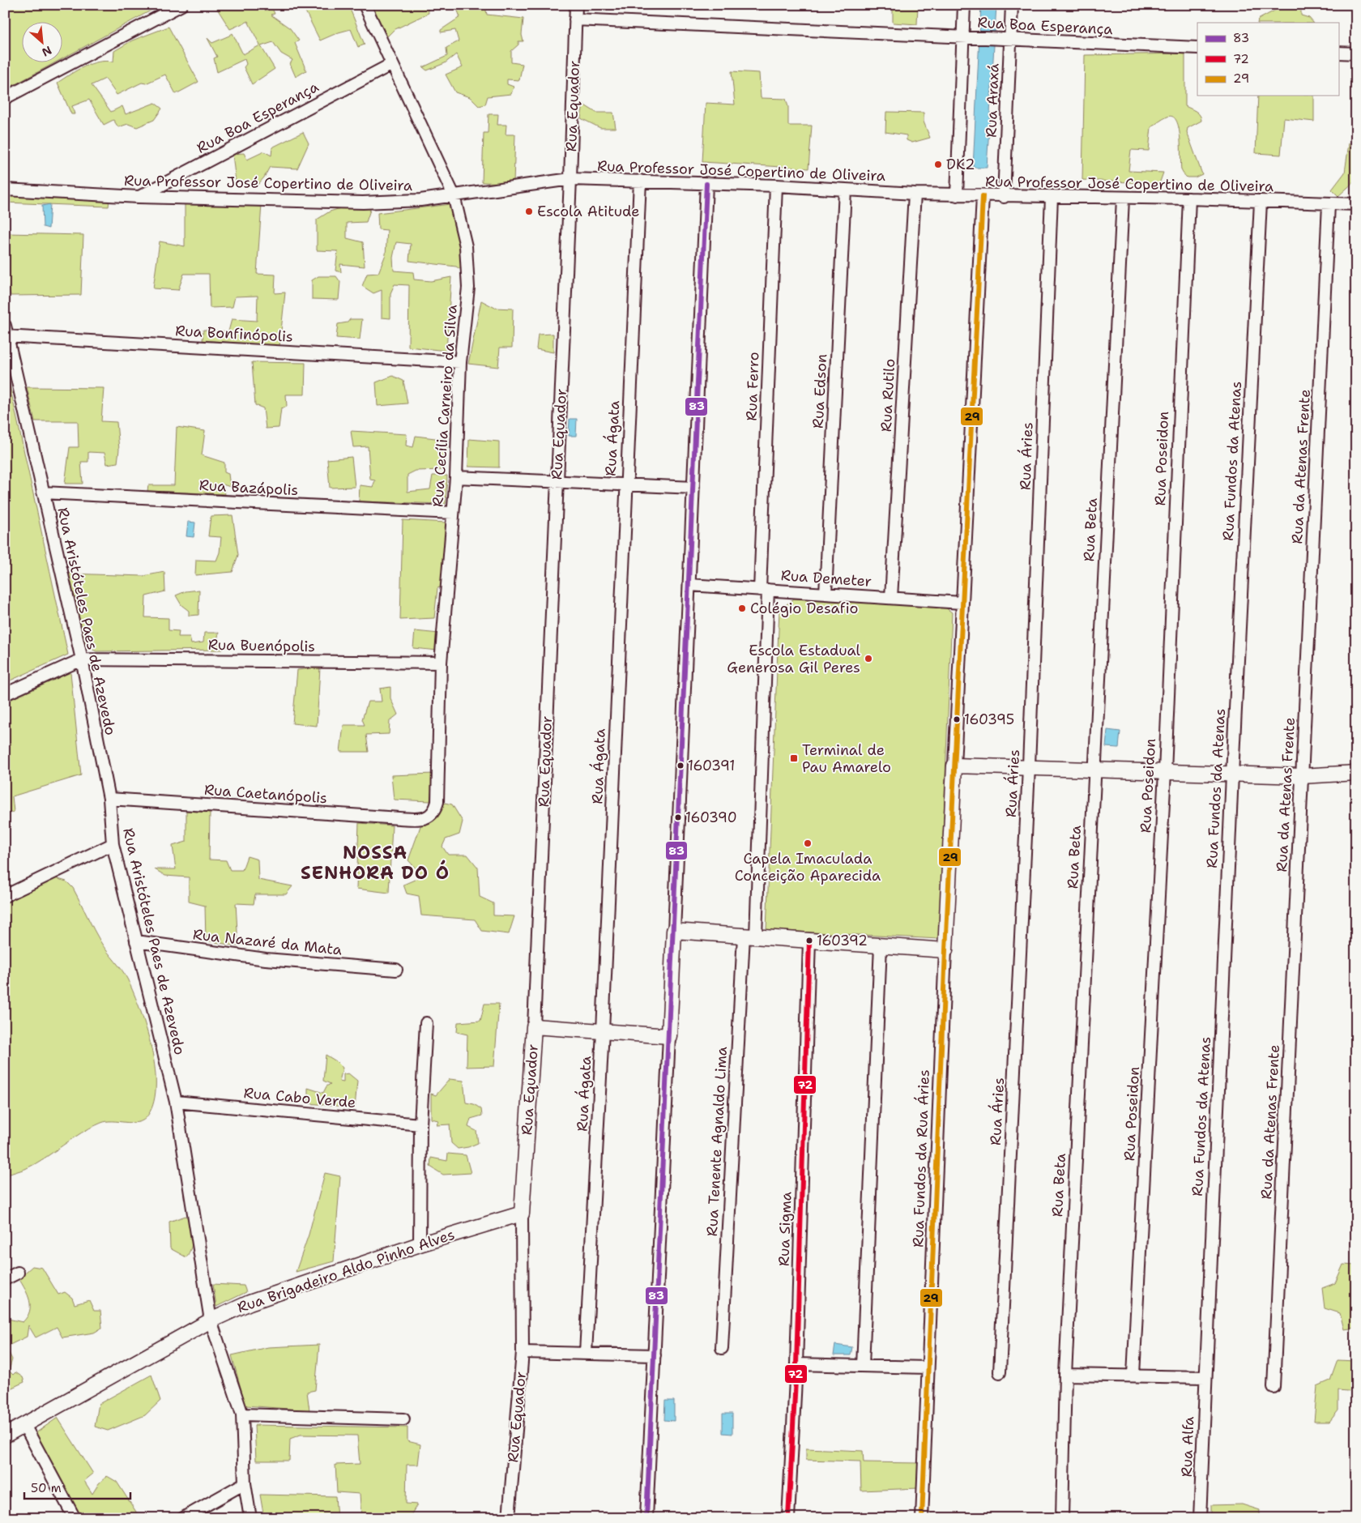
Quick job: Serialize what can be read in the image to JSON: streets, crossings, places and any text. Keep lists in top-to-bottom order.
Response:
{
  "streets": {
    "street": [
      "Rua Boa Esperança",
      "Rua Araxá",
      "Rua Equador",
      "Rua Professor José Copertino de Oliveira",
      "Rua Bonfinópolis",
      "Rua Ferro",
      "Rua Edson",
      "Rua Rutilo",
      "Rua Cecília Carneiro da Silva",
      "Rua Ágata",
      "Rua Áries",
      "Rua Poseidon",
      "Rua Fundos da Atenas",
      "Rua da Atenas Frente",
      "Rua Bazápolis",
      "Rua Beta",
      "Rua Demeter",
      "Rua Aristóteles Paes de Azevedo",
      "Rua Buenópolis",
      "Rua Caetanópolis",
      "Rua Nazaré da Mata",
      "Rua Cabo Verde",
      "Rua Tenente Agnaldo Lima",
      "Rua Fundos da Rua Áries",
      "Rua Sigma",
      "Rua Brigadeiro Aldo Pinho Alves",
      "Rua Alfa"
    ]
  },
  "crossings": [
    ["Rua Boa Esperança", "Rua Araxá"],
    ["Rua Boa Esperança", "Rua Equador"],
    ["Rua Boa Esperança", "Rua Professor José Copertino de Oliveira"],
    ["Rua Boa Esperança", "Rua Cecília Carneiro da Silva"],
    ["Rua Araxá", "Rua Professor José Copertino de Oliveira"],
    ["Rua Equador", "Rua Professor José Copertino de Oliveira"],
    ["Rua Equador", "Rua Brigadeiro Aldo Pinho Alves"],
    ["Rua Professor José Copertino de Oliveira", "Rua Ferro"],
    ["Rua Professor José Copertino de Oliveira", "Rua Edson"],
    ["Rua Professor José Copertino de Oliveira", "Rua Rutilo"],
    ["Rua Professor José Copertino de Oliveira", "Rua Cecília Carneiro da Silva"],
    ["Rua Professor José Copertino de Oliveira", "Rua Ágata"],
    ["Rua Professor José Copertino de Oliveira", "Rua Áries"],
    ["Rua Professor José Copertino de Oliveira", "Rua Poseidon"],
    ["Rua Professor José Copertino de Oliveira", "Rua Fundos da Atenas"],
    ["Rua Professor José Copertino de Oliveira", "Rua da Atenas Frente"],
    ["Rua Professor José Copertino de Oliveira", "Rua Beta"],
    ["Rua Bonfinópolis", "Rua Cecília Carneiro da Silva"],
    ["Rua Bonfinópolis", "Rua Aristóteles Paes de Azevedo"],
    ["Rua Ferro", "Rua Demeter"],
    ["Rua Ferro", "Rua Tenente Agnaldo Lima"],
    ["Rua Edson", "Rua Demeter"],
    ["Rua Rutilo", "Rua Demeter"],
    ["Rua Cecília Carneiro da Silva", "Rua Bazápolis"],
    ["Rua Cecília Carneiro da Silva", "Rua Buenópolis"],
    ["Rua Cecília Carneiro da Silva", "Rua Caetanópolis"],
    ["Rua Fundos da Atenas", "Rua Alfa"],
    ["Rua Bazápolis", "Rua Aristóteles Paes de Azevedo"],
    ["Rua Demeter", "Rua Tenente Agnaldo Lima"],
    ["Rua Aristóteles Paes de Azevedo", "Rua Buenópolis"],
    ["Rua Aristóteles Paes de Azevedo", "Rua Caetanópolis"],
    ["Rua Aristóteles Paes de Azevedo", "Rua Nazaré da Mata"],
    ["Rua Aristóteles Paes de Azevedo", "Rua Cabo Verde"],
    ["Rua Aristóteles Paes de Azevedo", "Rua Brigadeiro Aldo Pinho Alves"]
  ],
  "districts": ["NOSSA SENHORA DO Ó"],
  "places": {
    "other": [
      "DK2",
      "Escola Atitude",
      "Colégio Desafio",
      "Escola Estadual Generosa Gil Peres",
      "160395",
      "160391",
      "160390",
      "Capela Imaculada Conceição Aparecida",
      "160392"
    ],
    "transit": ["Terminal de Pau Amarelo"]
  },
  "lines": ["transit line 83", "transit line 29", "transit line 72"],
  "legend": ["83", "72", "29"],
  "scale_bar": "50 m",
  "north": "bottom right"
}
